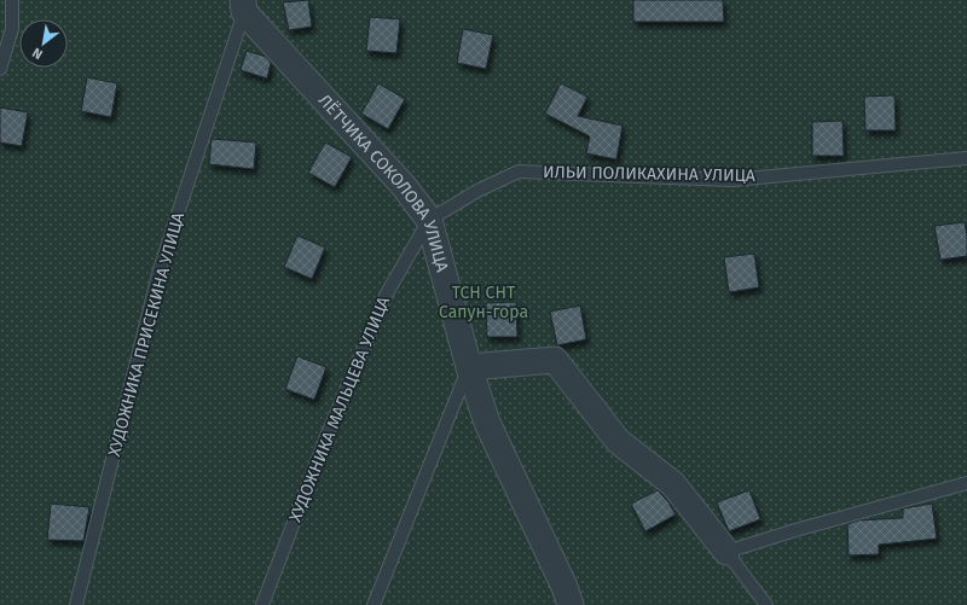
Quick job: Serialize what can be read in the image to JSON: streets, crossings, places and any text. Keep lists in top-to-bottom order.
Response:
{
  "streets": {
    "street": ["ЛЁТЧИКА СОКОЛОВА УЛИЦА"],
    "lane": ["ИЛЬИ ПОЛИКАХИНА УЛИЦА", "ХУДОЖНИКА ПРИСЕКИНА УЛИЦА", "ХУДОЖНИКА МАЛЬЦЕВА УЛИЦА"]
  },
  "crossings": [
    ["ИЛЬИ ПОЛИКАХИНА УЛИЦА", "ЛЁТЧИКА СОКОЛОВА УЛИЦА"],
    ["ИЛЬИ ПОЛИКАХИНА УЛИЦА", "ХУДОЖНИКА МАЛЬЦЕВА УЛИЦА"],
    ["ЛЁТЧИКА СОКОЛОВА УЛИЦА", "ХУДОЖНИКА ПРИСЕКИНА УЛИЦА"],
    ["ЛЁТЧИКА СОКОЛОВА УЛИЦА", "ХУДОЖНИКА МАЛЬЦЕВА УЛИЦА"]
  ],
  "parks": ["ТСН СНТ Сапун-гора"],
  "north": "bottom left"
}
